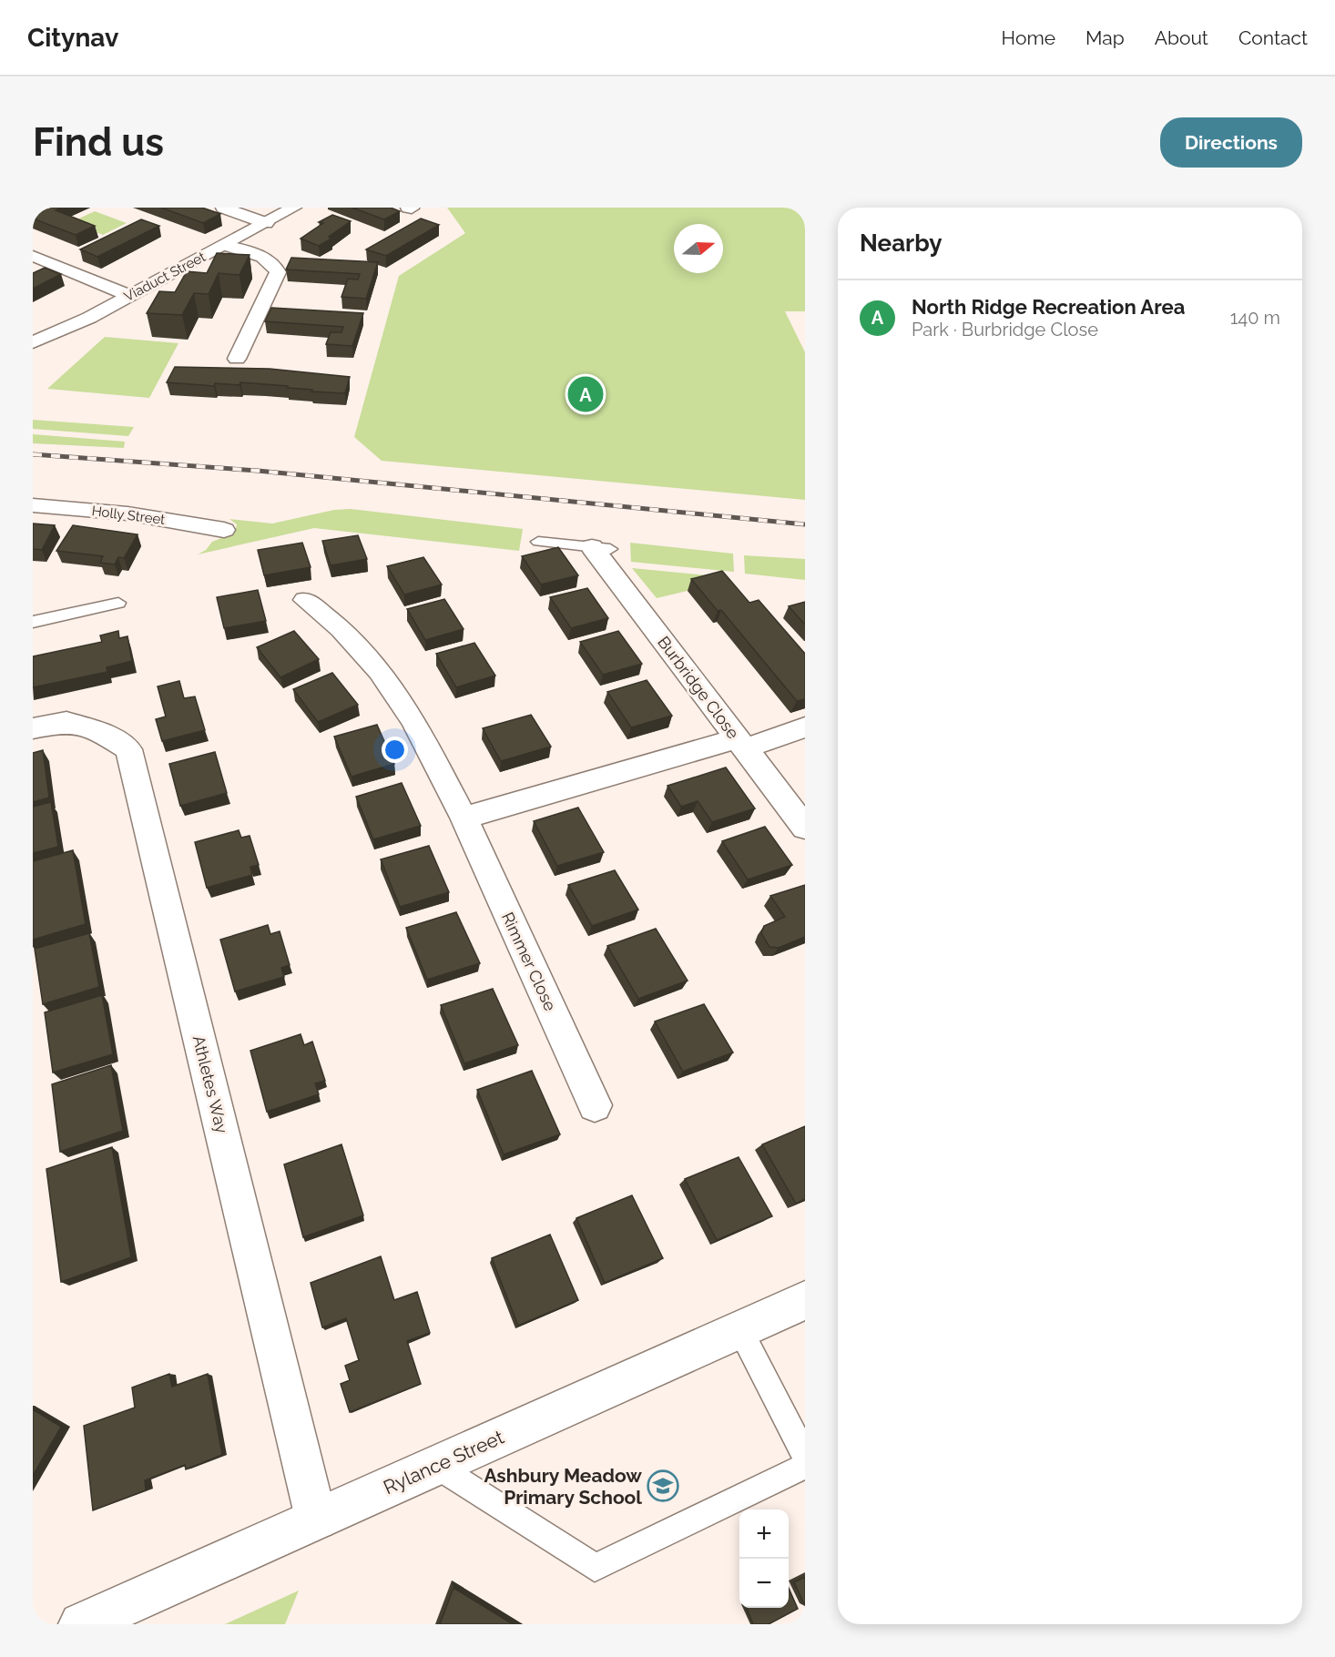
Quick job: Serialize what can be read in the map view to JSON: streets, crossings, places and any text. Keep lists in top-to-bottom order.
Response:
{
  "streets": {
    "street": [
      "Viaduct Street",
      "Holly Street",
      "Burbridge Close",
      "Rimmer Close",
      "Athletes Way",
      "Rylance Street"
    ]
  },
  "crossings": [
    ["Athletes Way", "Rylance Street"]
  ],
  "places": {
    "school or university": ["Ashbury Meadow Primary School"]
  },
  "north": "right",
  "page": {
    "header": "Citynav",
    "nav": [
      "Home",
      "Map",
      "About",
      "Contact"
    ],
    "buttons": "Directions",
    "title": "Find us",
    "heading": "Nearby",
    "list": [
      {
        "mark": "A",
        "name": "North Ridge Recreation Area",
        "note": "Park · Burbridge Close",
        "value": "140 m"
      }
    ],
    "pins": "A",
    "map_buttons": ["+", "−"]
  }
}
